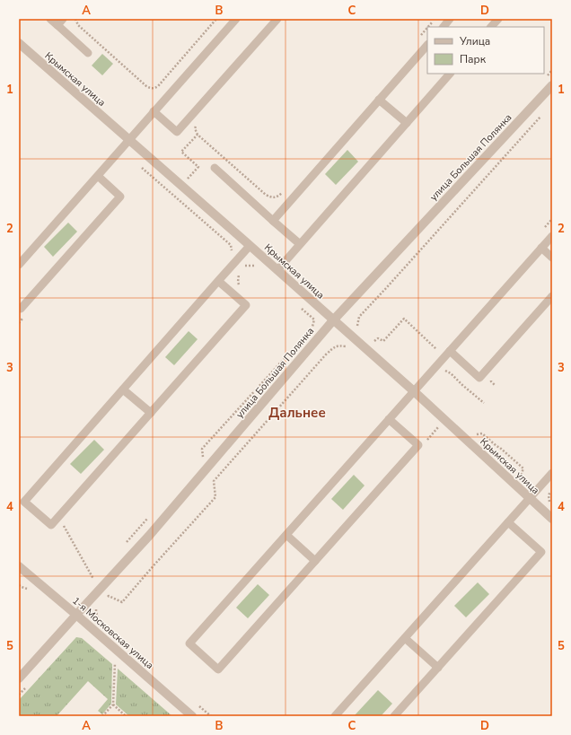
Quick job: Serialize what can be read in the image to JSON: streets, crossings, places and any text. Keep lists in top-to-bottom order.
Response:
{
  "streets": {
    "street": ["Крымская улица", "улица Большая Полянка", "1-я Московская улица"]
  },
  "crossings": [
    ["Крымская улица", "улица Большая Полянка"],
    ["улица Большая Полянка", "1-я Московская улица"]
  ],
  "districts": ["Дальнее"],
  "legend": ["Улица", "Парк"],
  "grid": {
    "columns": [
      "A",
      "B",
      "C",
      "D"
    ],
    "rows": [
      "1",
      "2",
      "3",
      "4",
      "5"
    ]
  }
}
